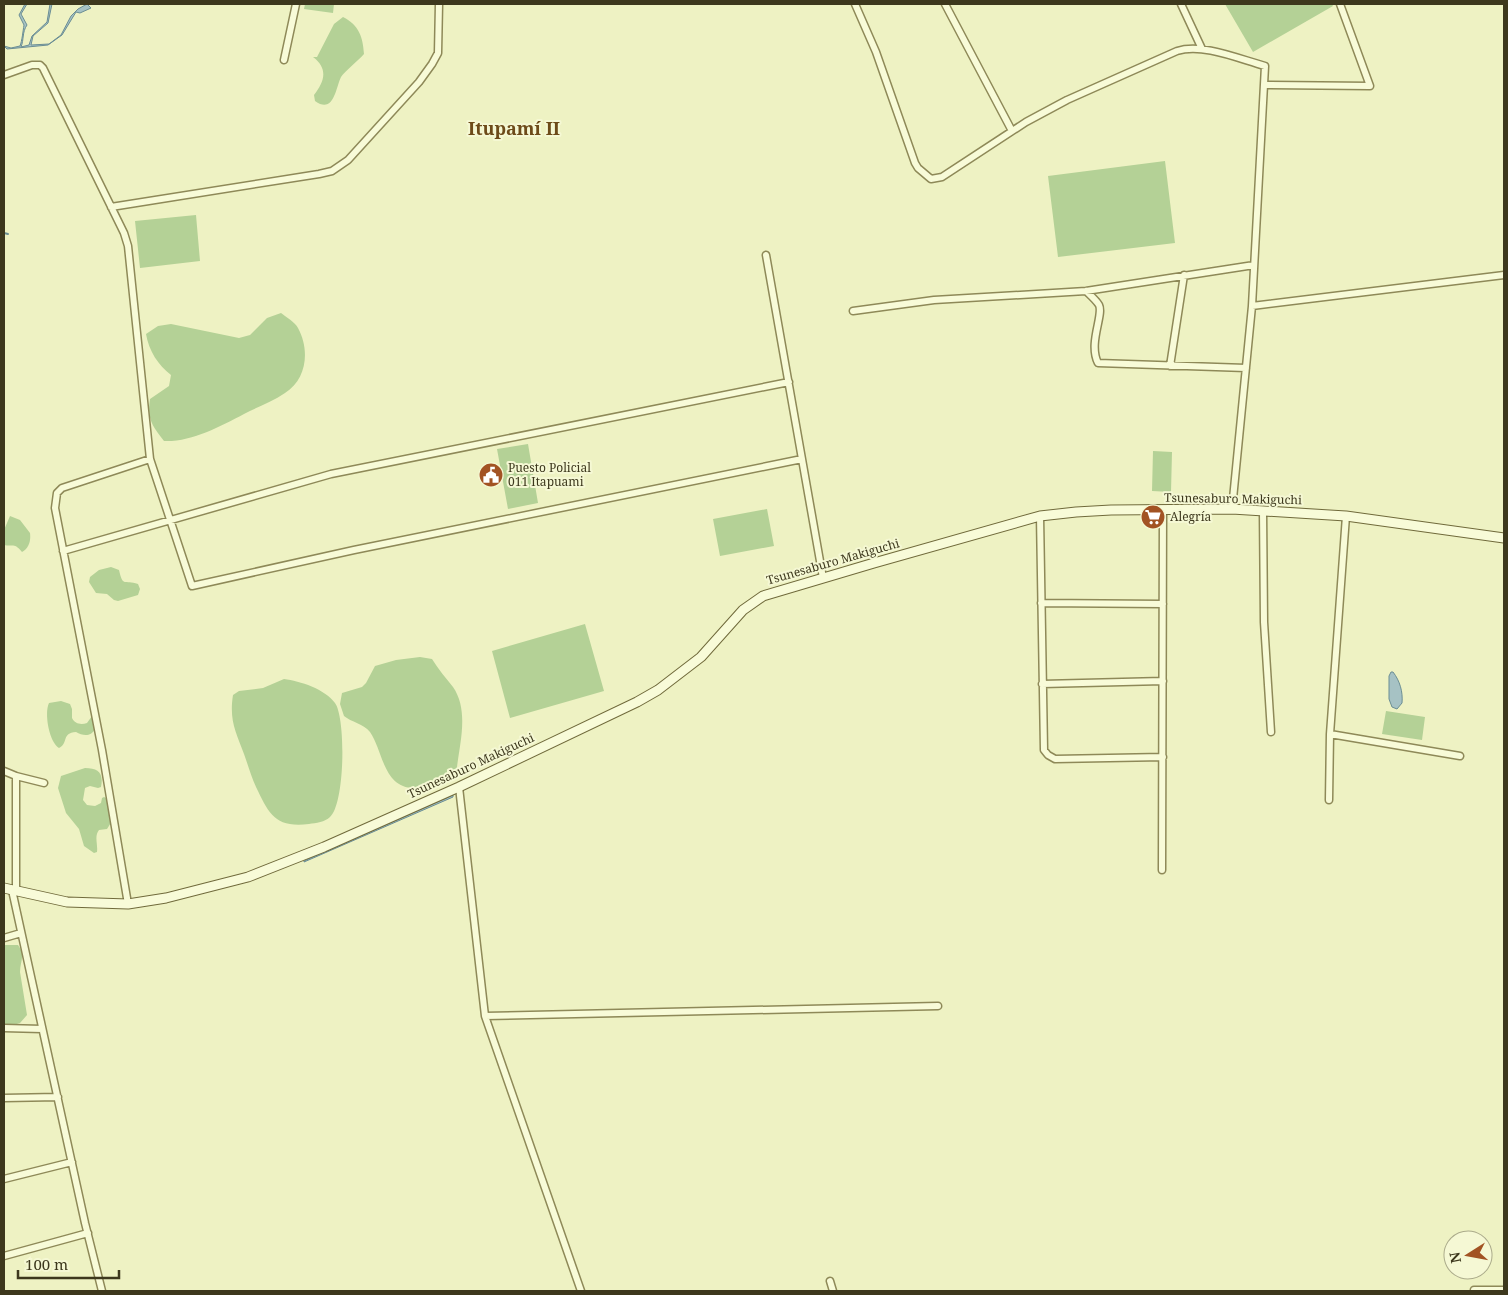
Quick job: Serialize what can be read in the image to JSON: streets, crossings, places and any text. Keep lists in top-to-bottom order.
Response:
{
  "streets": {
    "street": ["Tsunesaburo Makiguchi"]
  },
  "districts": ["Itupamí II"],
  "places": {
    "public building": ["Puesto Policial 011 Itapuami"],
    "supermarket": ["Alegría"]
  },
  "scale_bar": "100 m",
  "north": "left"
}
